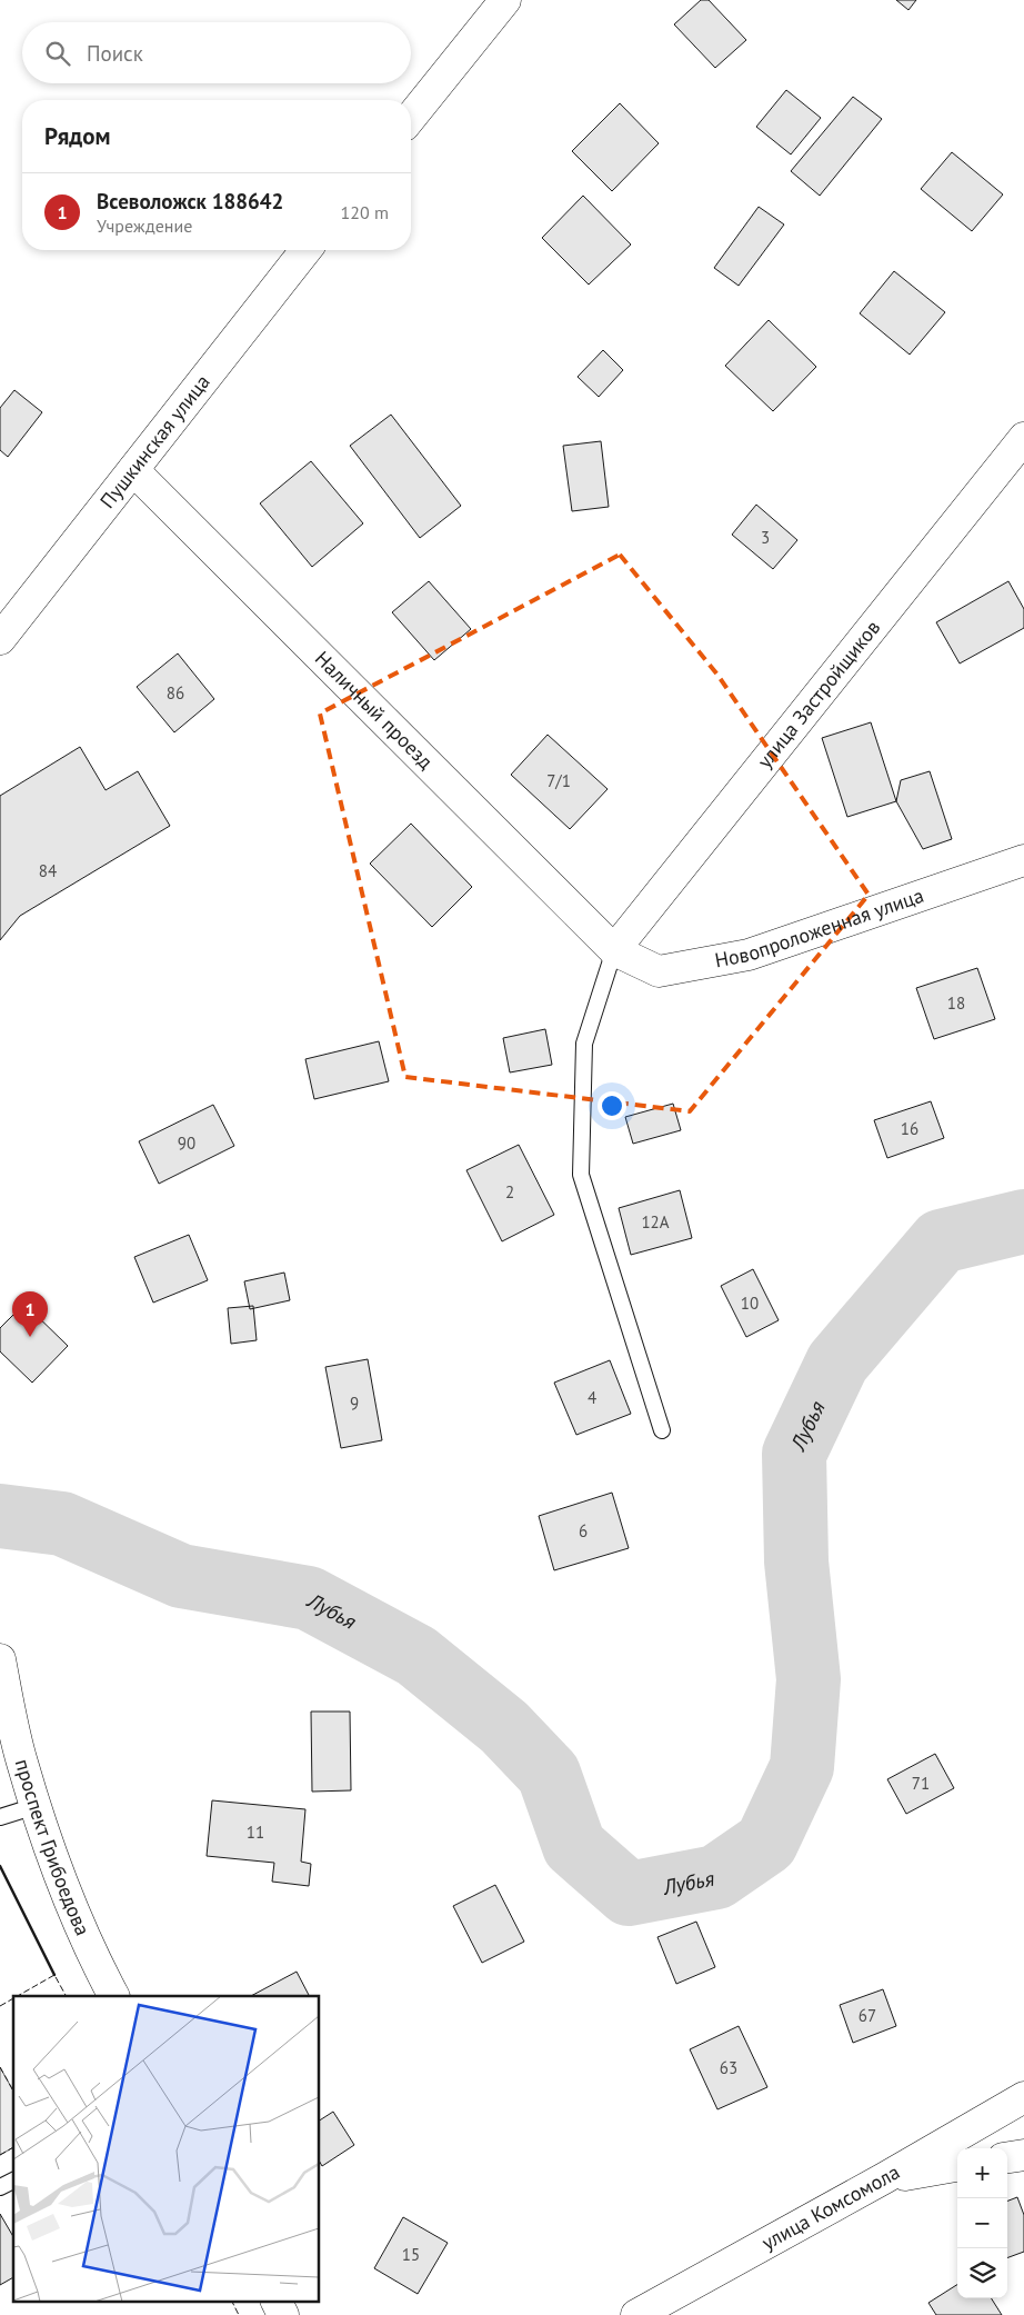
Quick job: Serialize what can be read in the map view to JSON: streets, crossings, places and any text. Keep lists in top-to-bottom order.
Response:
{
  "streets": {
    "street": [
      "Пушкинская улица",
      "улица Застройщиков",
      "Наличный проезд",
      "Новопроложенная улица",
      "проспект Грибоедова",
      "улица Комсомола"
    ]
  },
  "crossings": [
    ["Пушкинская улица", "Наличный проезд"],
    ["улица Застройщиков", "Наличный проезд"],
    ["улица Застройщиков", "Новопроложенная улица"],
    ["Наличный проезд", "Новопроложенная улица"]
  ],
  "water": ["Лубья"],
  "house_numbers": [
    "3",
    "86",
    "7/1",
    "84",
    "18",
    "16",
    "90",
    "2",
    "12А",
    "10",
    "4",
    "9",
    "6",
    "71",
    "11",
    "67",
    "63",
    "15"
  ],
  "page": {
    "search": "Поиск",
    "heading": "Рядом",
    "list": [
      {
        "mark": "1",
        "name": "Всеволожск 188642",
        "note": "Учреждение",
        "value": "120 m"
      }
    ],
    "pins": "1",
    "map_buttons": ["+", "−"]
  }
}
